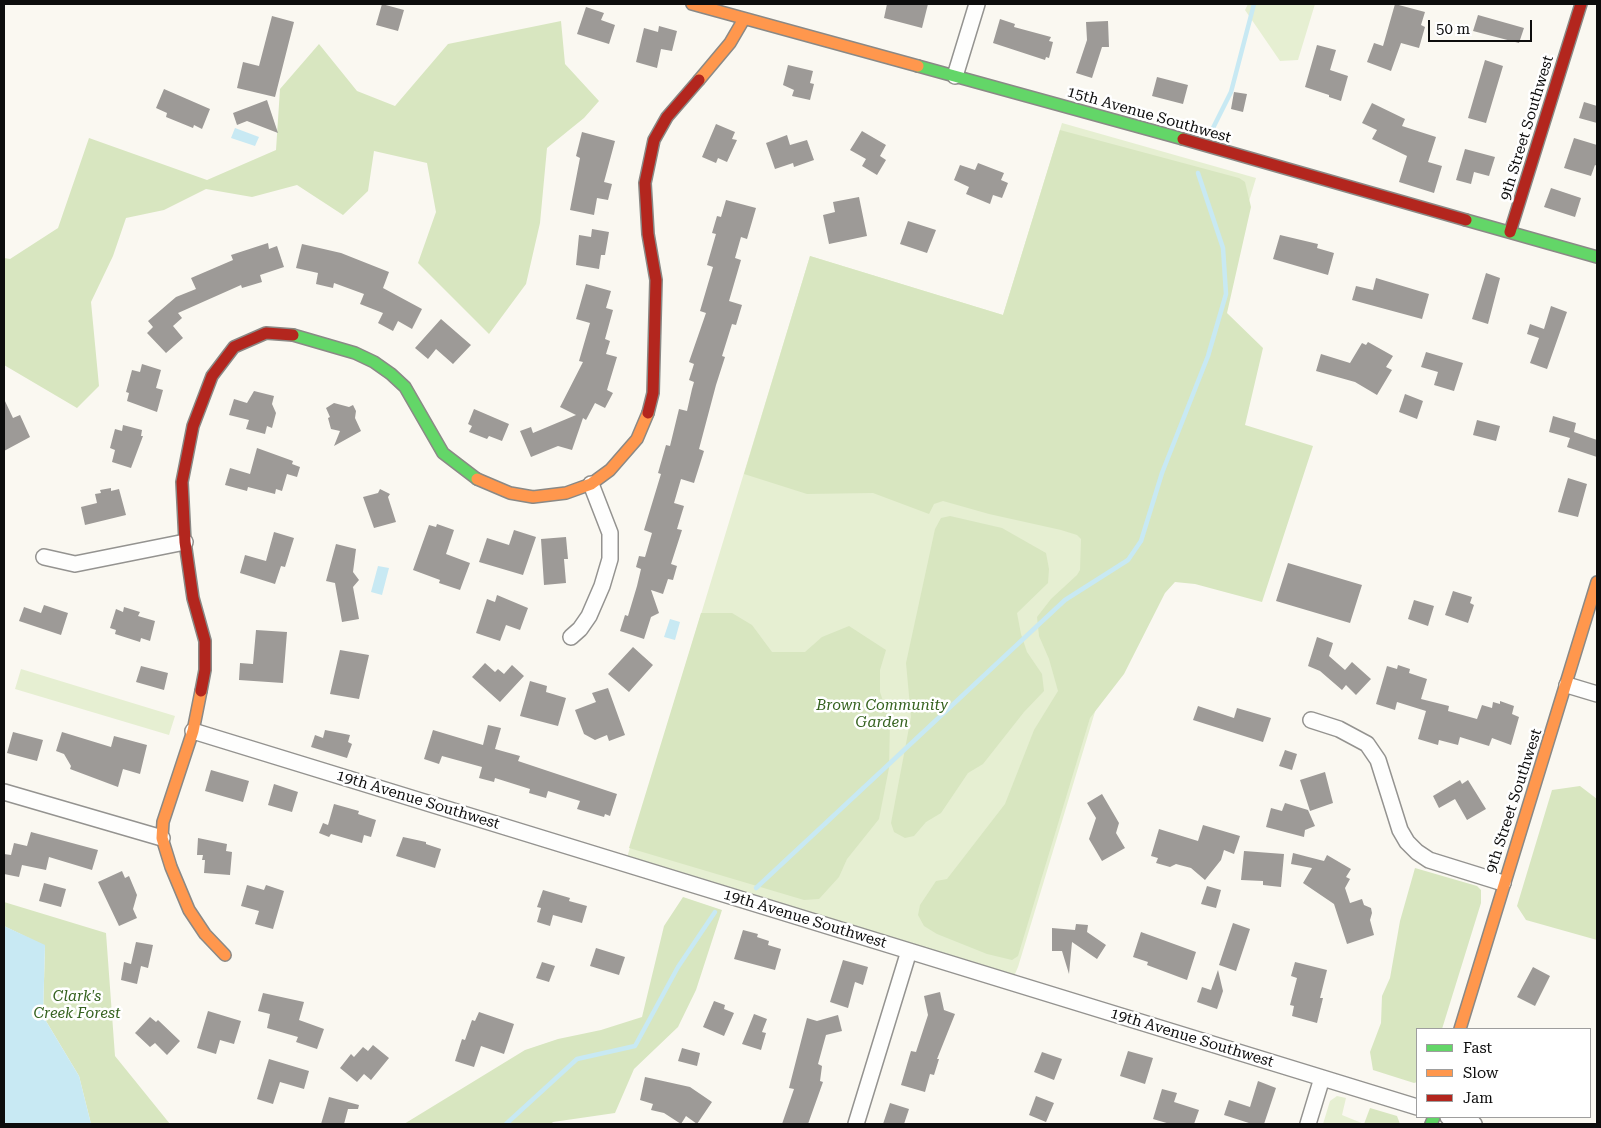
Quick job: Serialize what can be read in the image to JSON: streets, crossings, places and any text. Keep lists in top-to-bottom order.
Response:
{
  "streets": {
    "street": ["15th Avenue Southwest", "9th Street Southwest", "19th Avenue Southwest"]
  },
  "crossings": [
    ["15th Avenue Southwest", "9th Street Southwest"]
  ],
  "parks": ["Brown Community Garden", "Clark's Creek Forest"],
  "legend": ["Fast", "Slow", "Jam"],
  "scale_bar": "50 m"
}
